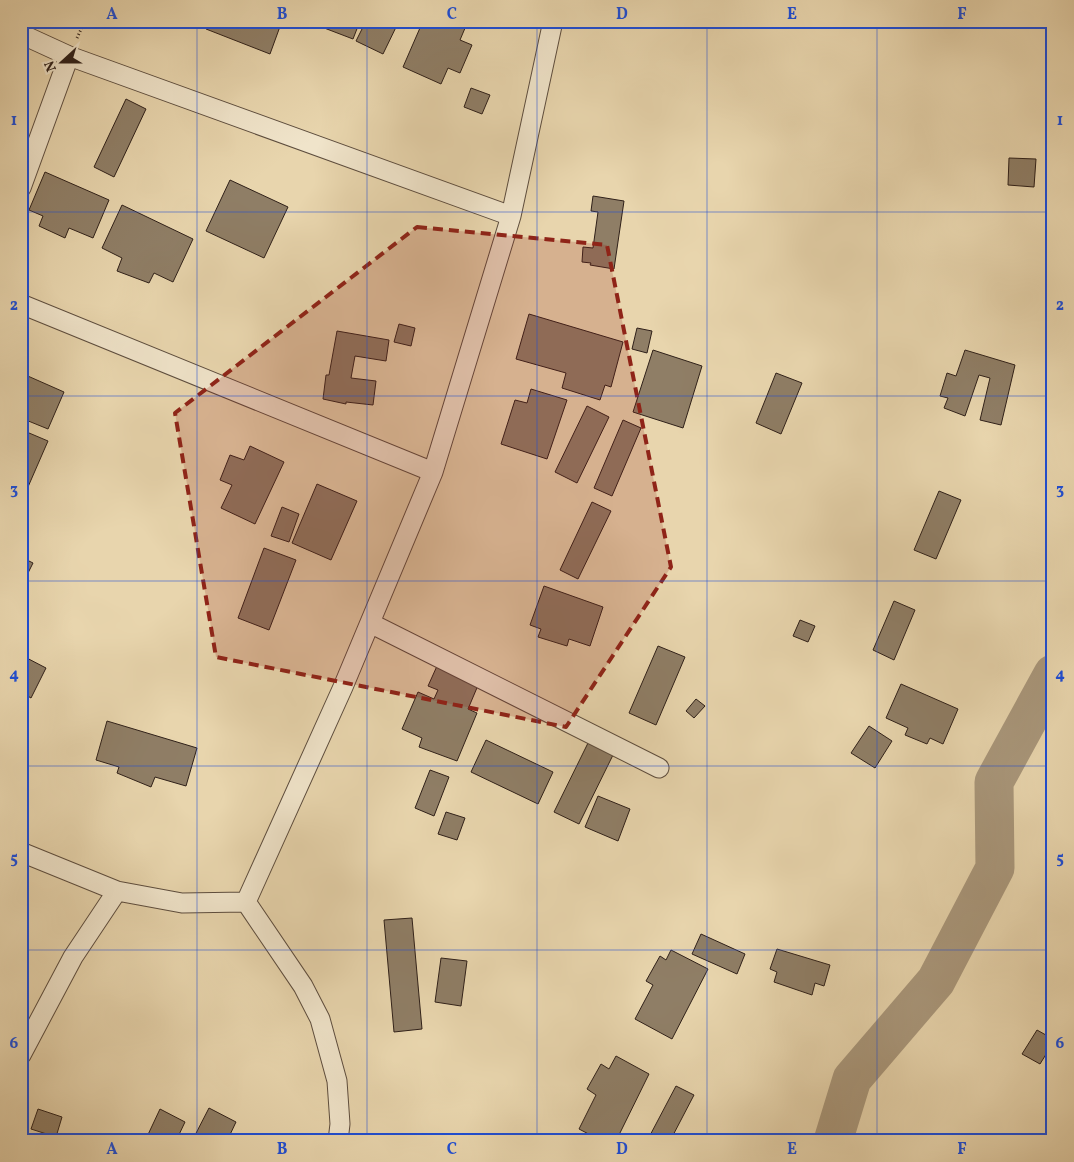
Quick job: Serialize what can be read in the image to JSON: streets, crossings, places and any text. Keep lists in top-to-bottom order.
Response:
{
  "north": "left",
  "grid": {
    "columns": [
      "A",
      "B",
      "C",
      "D",
      "E",
      "F"
    ],
    "rows": [
      "1",
      "2",
      "3",
      "4",
      "5",
      "6"
    ]
  }
}
